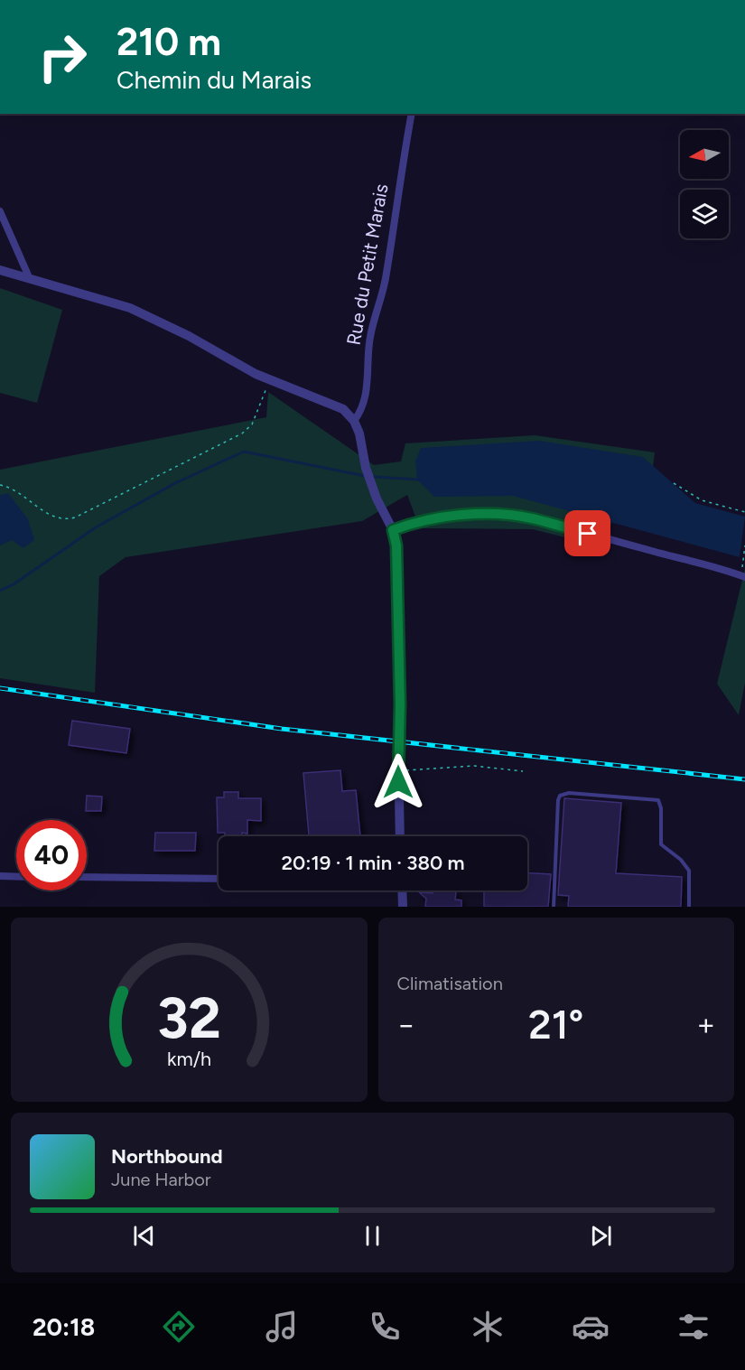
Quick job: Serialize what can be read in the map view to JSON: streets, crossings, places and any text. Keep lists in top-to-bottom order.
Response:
{
  "streets": {
    "street": ["Rue du Petit Marais"]
  },
  "north": "left",
  "page": {
    "turn": ["210 m", "Chemin du Marais"],
    "limit": "40",
    "trip": "20:19 · 1 min · 380 m",
    "tile": "Climatisation",
    "heat": ["−", "21°", "+"],
    "song": ["Northbound", "June Harbor"],
    "tabs": "20:18",
    "gauge": ["32", "km/h"]
  }
}
